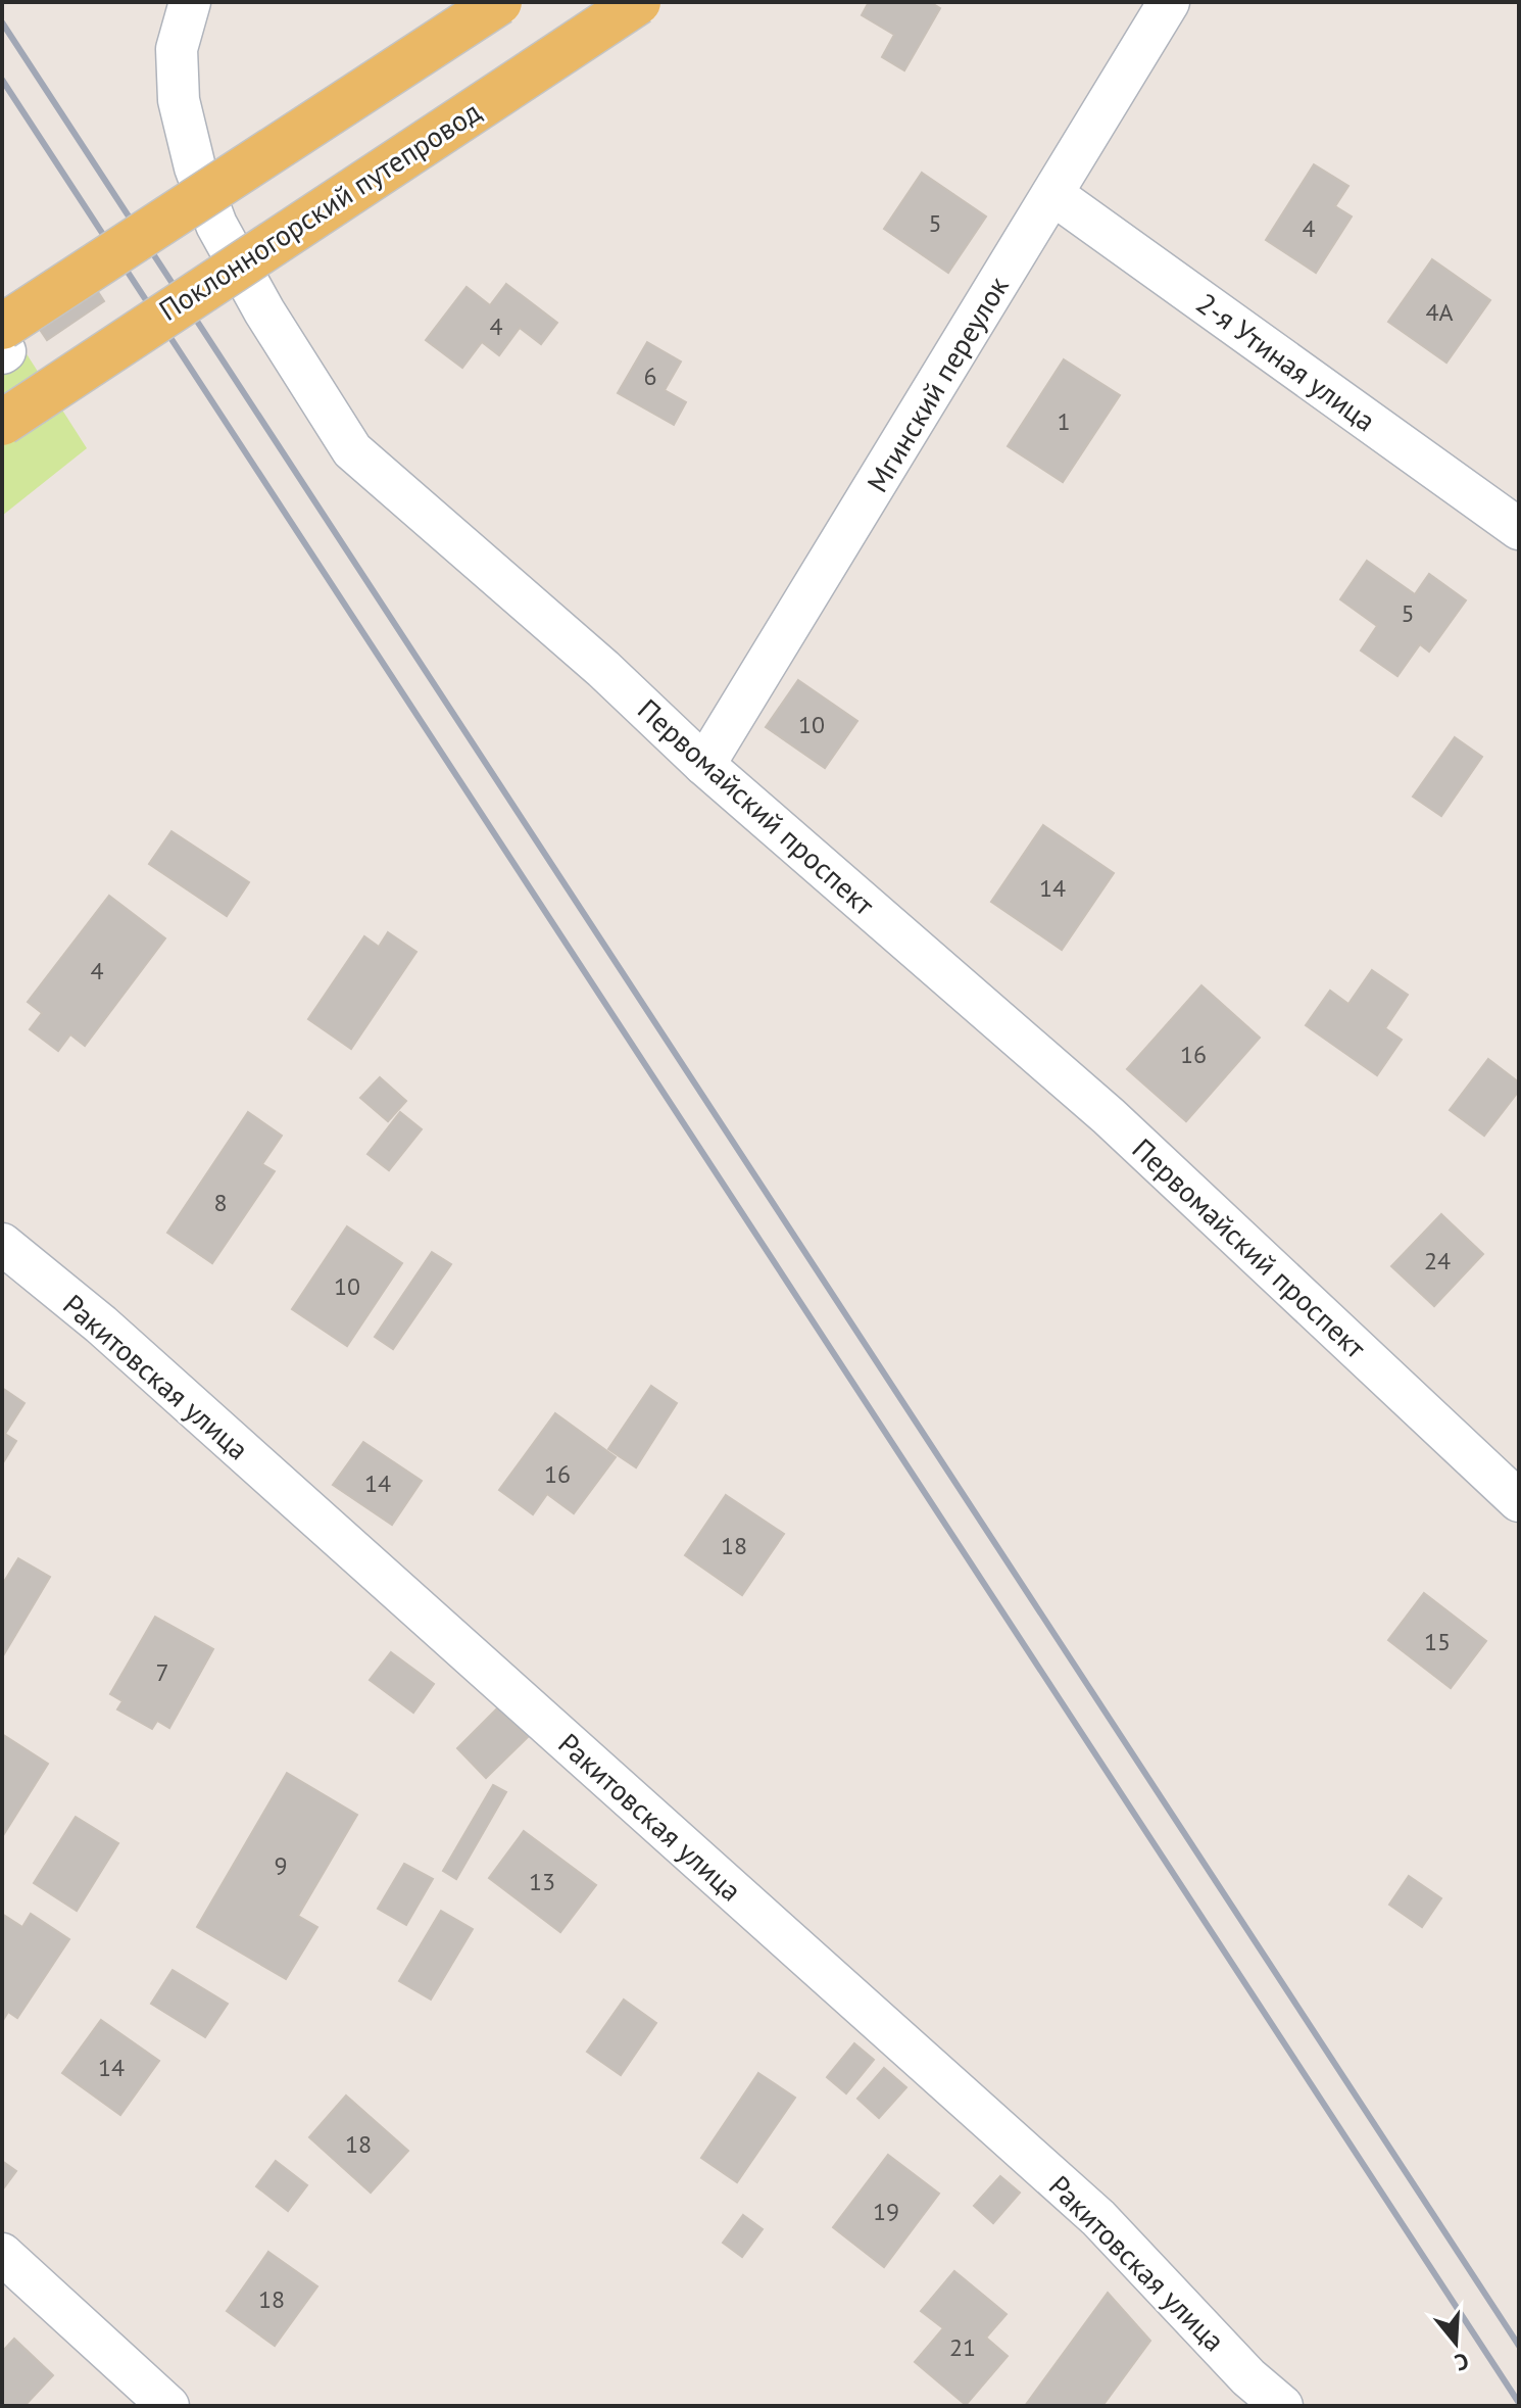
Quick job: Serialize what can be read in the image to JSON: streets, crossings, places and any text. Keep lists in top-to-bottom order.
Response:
{
  "streets": {
    "main road": ["Поклонногорский путепровод"],
    "street": [
      "2-я Утиная улица",
      "Мгинский переулок",
      "Первомайский проспект",
      "Ракитовская улица"
    ]
  },
  "crossings": [
    ["2-я Утиная улица", "Мгинский переулок"],
    ["Мгинский переулок", "Первомайский проспект"]
  ],
  "house_numbers": [
    "5",
    "4",
    "4А",
    "4",
    "6",
    "1",
    "5",
    "10",
    "14",
    "4",
    "16",
    "8",
    "24",
    "10",
    "16",
    "14",
    "18",
    "15",
    "7",
    "9",
    "13",
    "14",
    "18",
    "19",
    "18",
    "21"
  ],
  "north": "bottom"
}
